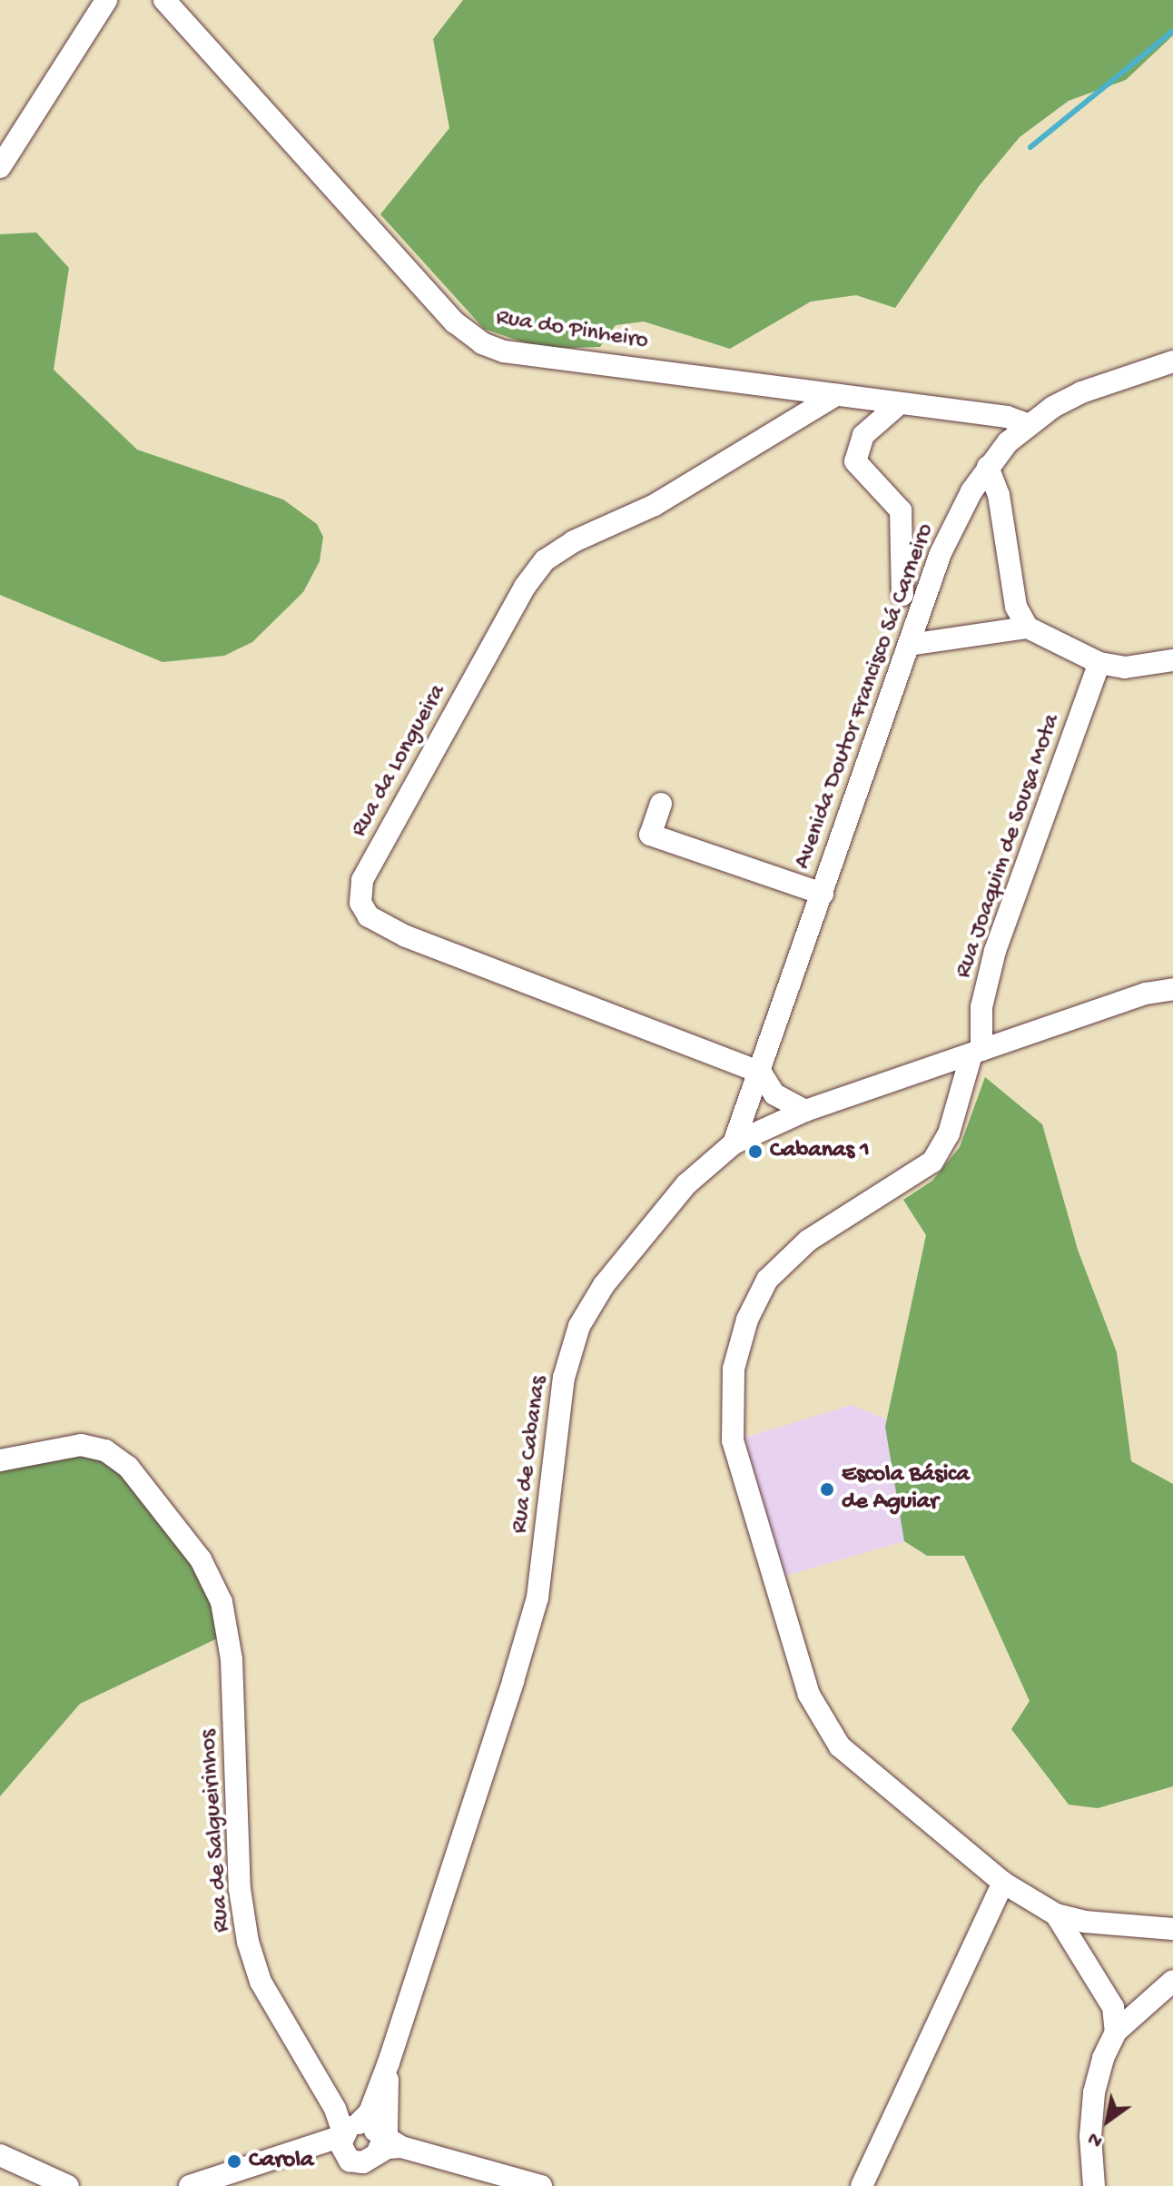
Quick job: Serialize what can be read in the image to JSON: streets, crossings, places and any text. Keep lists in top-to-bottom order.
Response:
{
  "streets": {
    "street": [
      "Rua do Pinheiro",
      "Avenida Doutor Francisco Sá Carneiro",
      "Rua da Longueira",
      "Rua Joaquim de Sousa Mota",
      "Rua de Cabanas",
      "Rua de Salgueirinhos"
    ]
  },
  "crossings": [
    ["Rua do Pinheiro", "Avenida Doutor Francisco Sá Carneiro"],
    ["Rua do Pinheiro", "Rua da Longueira"],
    ["Avenida Doutor Francisco Sá Carneiro", "Rua da Longueira"],
    ["Avenida Doutor Francisco Sá Carneiro", "Rua de Cabanas"],
    ["Rua Joaquim de Sousa Mota", "Rua de Cabanas"],
    ["Rua de Cabanas", "Rua de Salgueirinhos"]
  ],
  "places": ["Cabanas 1", "Escola Básica de Aguiar", "Carola"],
  "north": "bottom left"
}
